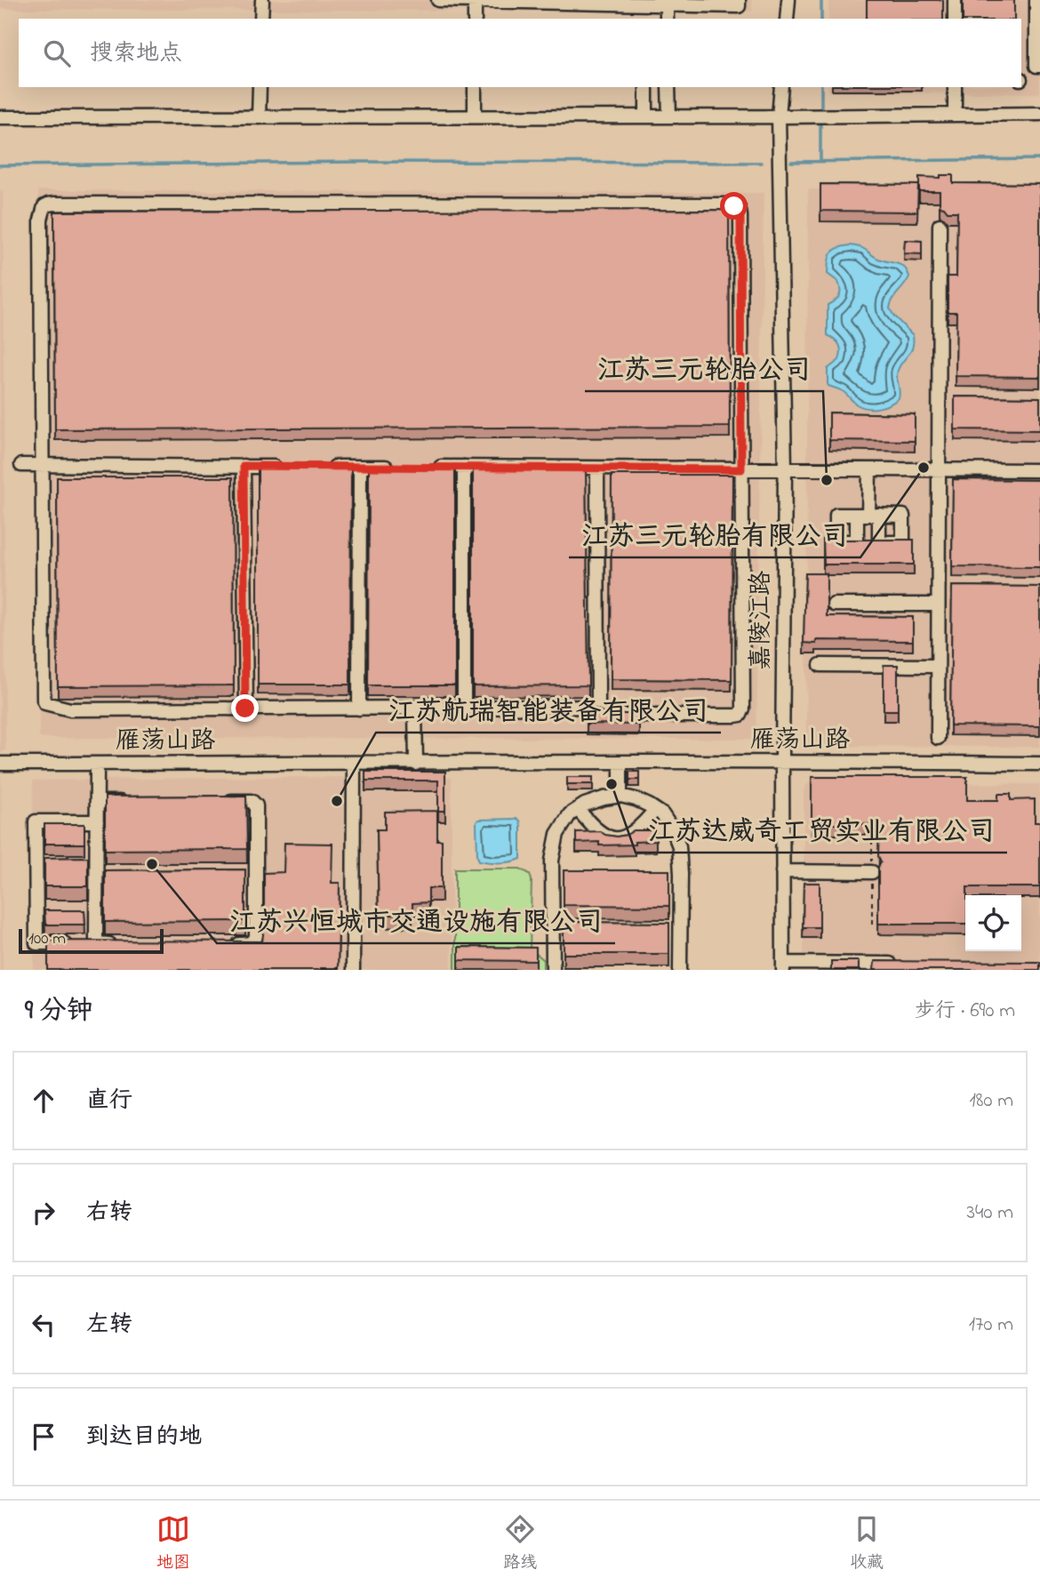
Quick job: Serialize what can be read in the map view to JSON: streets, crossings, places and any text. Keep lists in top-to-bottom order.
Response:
{
  "streets": {
    "street": ["嘉陵江路", "雁荡山路"]
  },
  "crossings": [
    ["嘉陵江路", "雁荡山路"]
  ],
  "places": [
    "江苏三元轮胎有限公司",
    "江苏三元轮胎公司",
    "江苏达威奇工贸实业有限公司",
    "江苏航瑞智能装备有限公司",
    "江苏兴恒城市交通设施有限公司"
  ],
  "scale_bar": "100 m",
  "page": {
    "search": "搜索地点",
    "scale": "100 m",
    "heading": ["9 分钟", "步行 · 690 m"],
    "list": [
      ["直行", "180 m"],
      ["右转", "340 m"],
      ["左转", "170 m"],
      "到达目的地"
    ],
    "nav": ["地图", "路线", "收藏"]
  }
}
